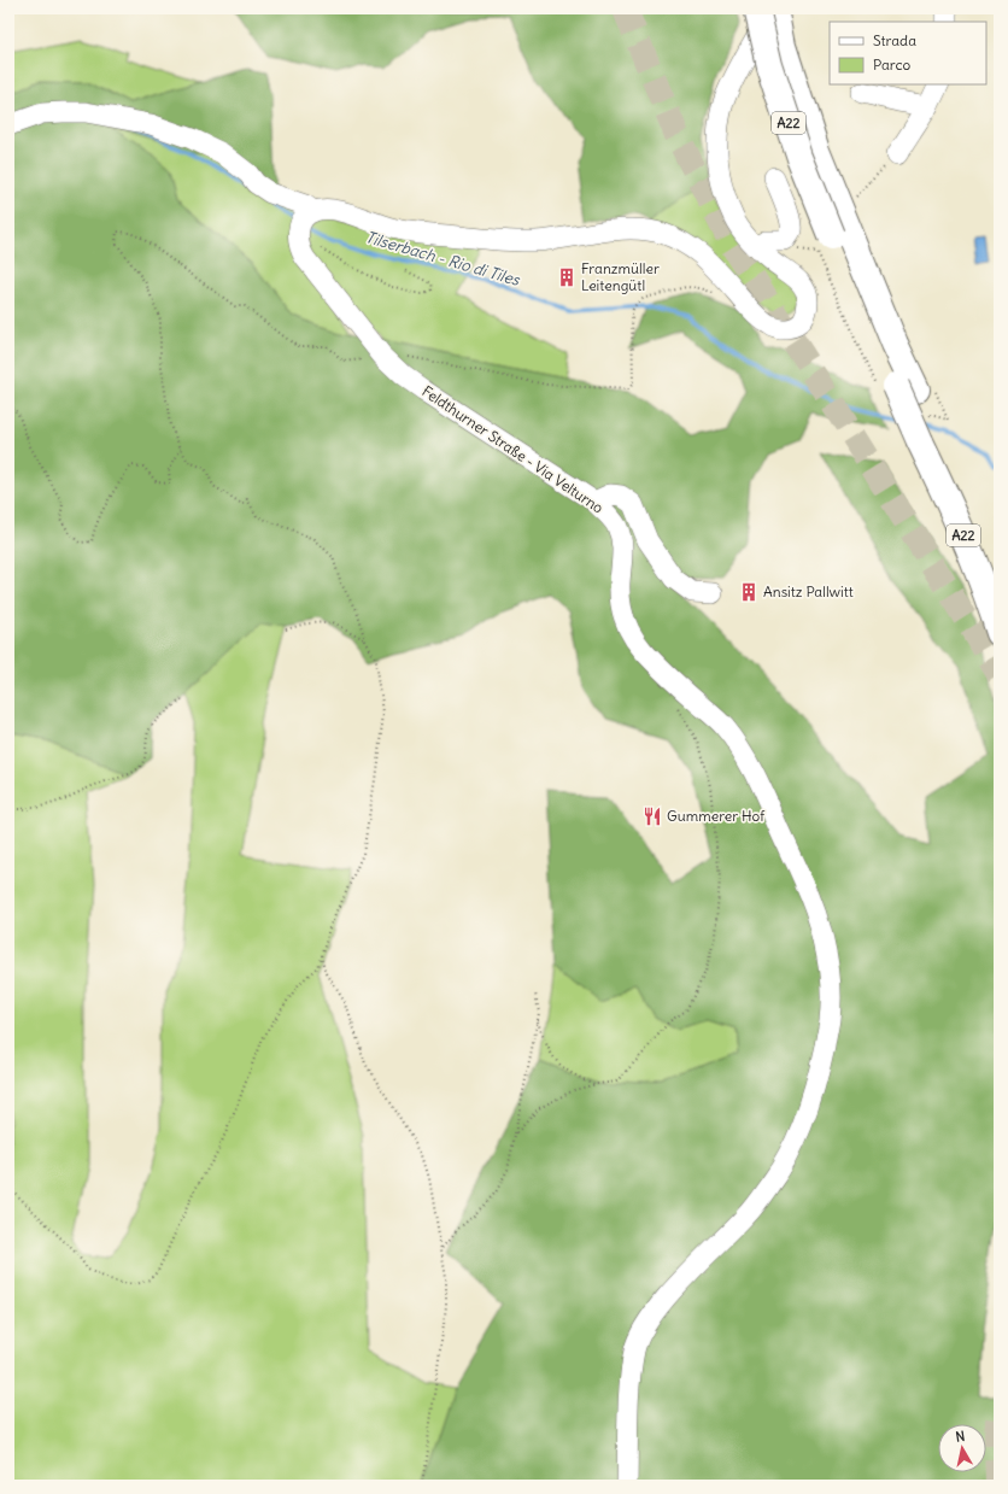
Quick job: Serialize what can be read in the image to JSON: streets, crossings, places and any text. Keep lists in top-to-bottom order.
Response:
{
  "streets": {
    "highway": ["A22"],
    "street": ["Feldthurner Straße - Via Velturno"]
  },
  "water": ["Tilserbach - Rio di Tiles"],
  "places": {
    "building": ["Franzmüller Leitengütl", "Ansitz Pallwitt"],
    "restaurant": ["Gummerer Hof"]
  },
  "legend": ["Strada", "Parco"],
  "north": "top"
}
